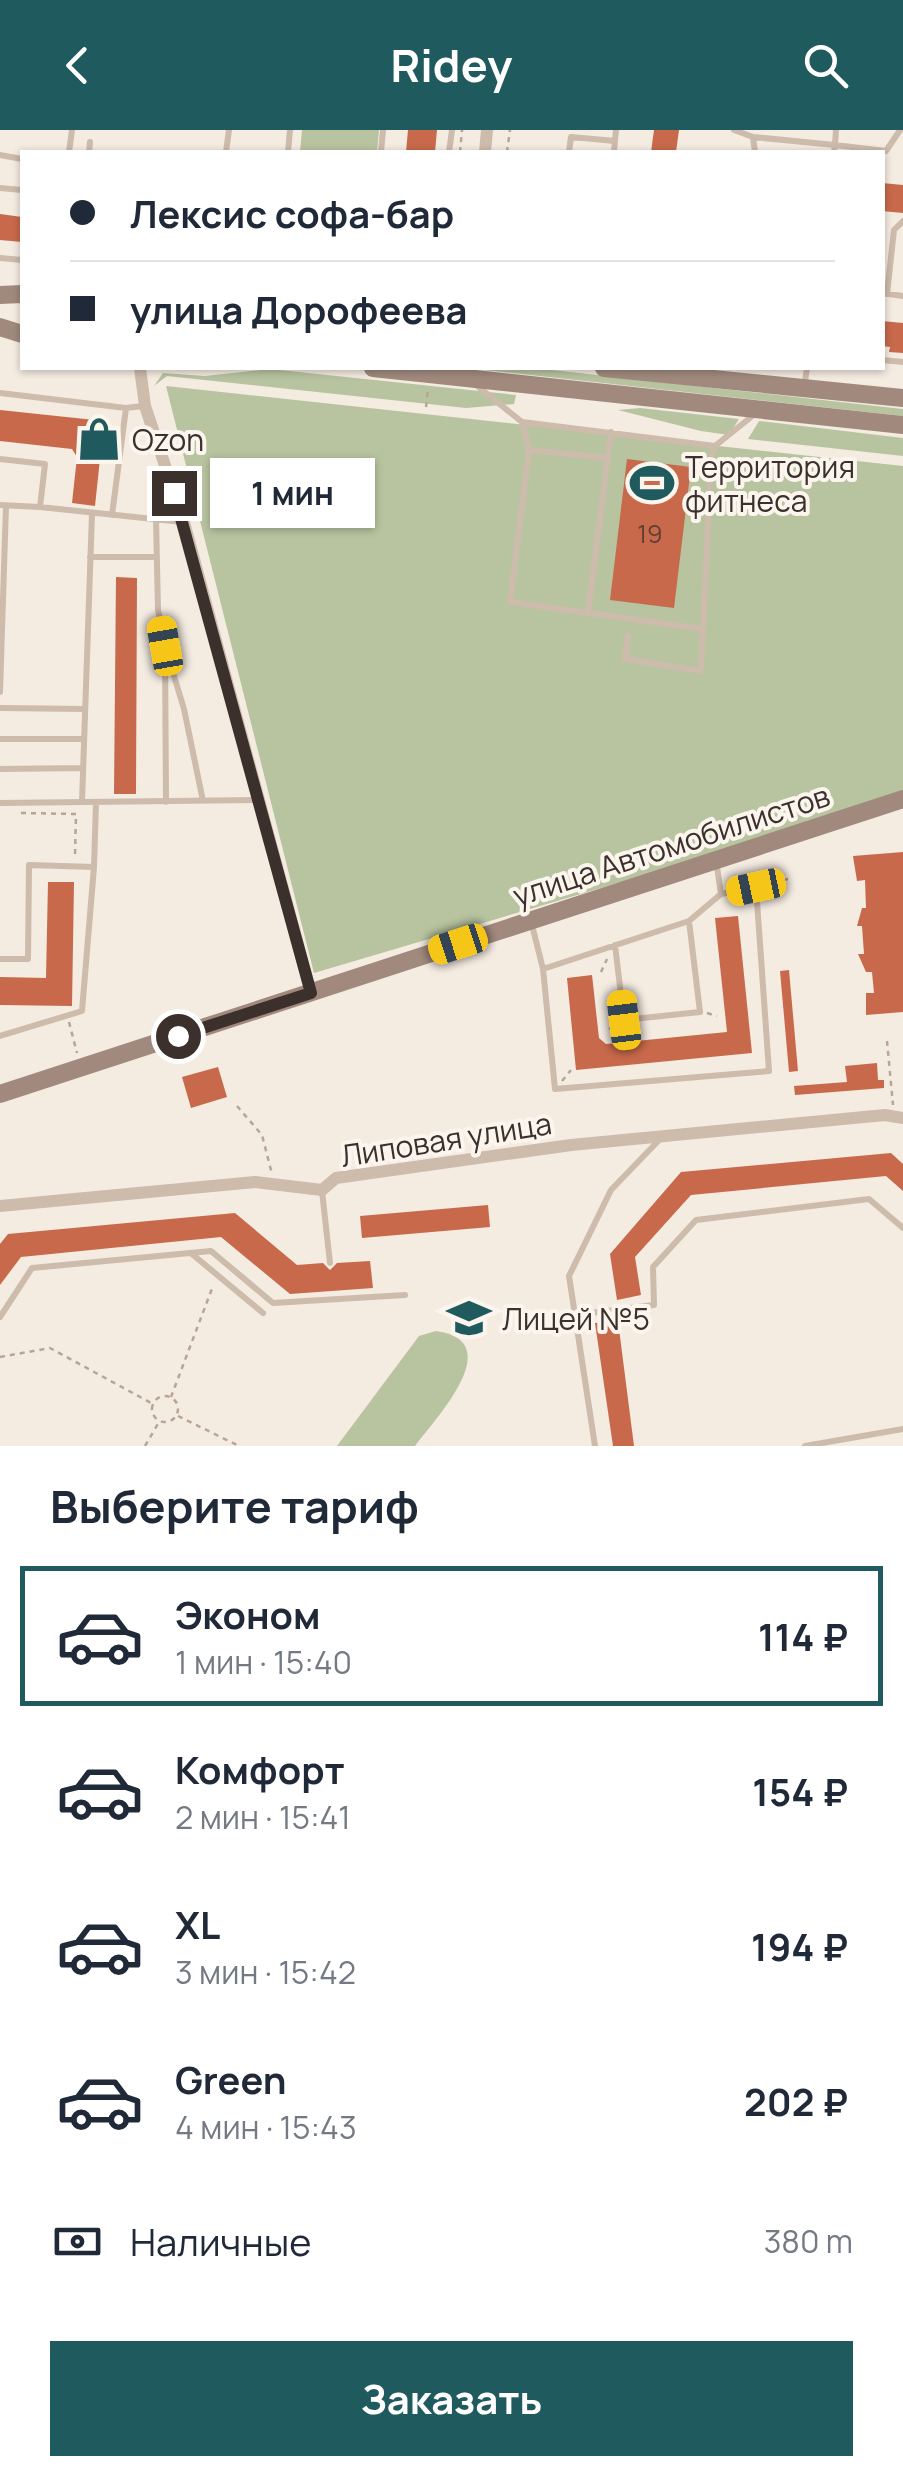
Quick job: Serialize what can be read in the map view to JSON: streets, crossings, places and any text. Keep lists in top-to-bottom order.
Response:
{
  "streets": {
    "street": ["улица Автомобилистов", "Липовая улица"]
  },
  "places": {
    "shop": ["Ozon"],
    "sports": ["Территория фитнеса"],
    "school or university": ["Лицей №5"]
  },
  "house_numbers": ["19"],
  "page": {
    "header": "Ridey",
    "banner": ["Лексис софа-бар", "улица Дорофеева"],
    "bubble": "1 мин",
    "heading": "Выберите тариф",
    "list": [
      {
        "name": "Эконом",
        "note": "1 мин · 15:40",
        "value": "114 ₽"
      },
      {
        "name": "Комфорт",
        "note": "2 мин · 15:41",
        "value": "154 ₽"
      },
      {
        "name": "XL",
        "note": "3 мин · 15:42",
        "value": "194 ₽"
      },
      {
        "name": "Green",
        "note": "4 мин · 15:43",
        "value": "202 ₽"
      }
    ],
    "pay": ["Наличные", "380 m"],
    "buttons": "Заказать"
  }
}
